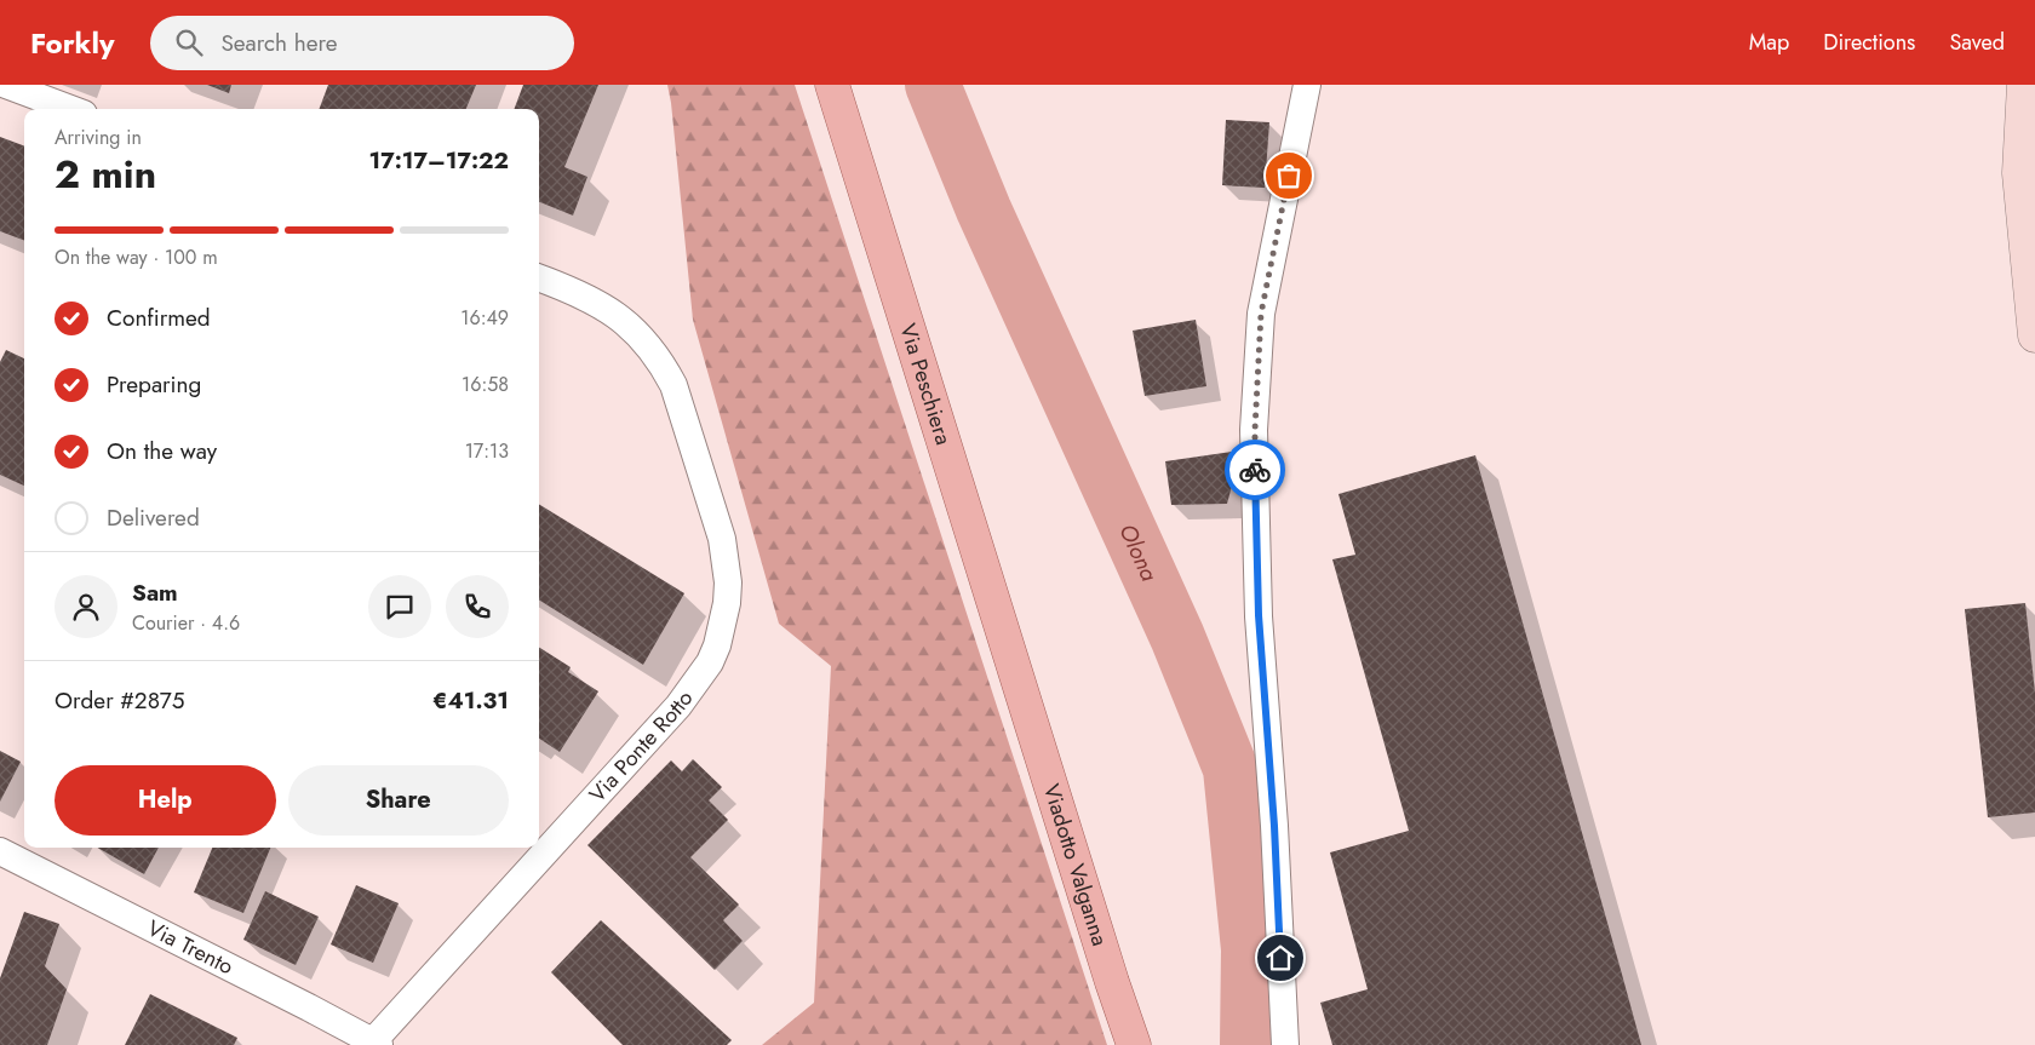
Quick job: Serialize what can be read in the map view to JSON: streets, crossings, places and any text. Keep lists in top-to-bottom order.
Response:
{
  "streets": {
    "main road": ["Via Peschiera", "Viadotto Valganna"],
    "street": ["Via Ponte Rotto", "Via Trento"]
  },
  "crossings": [
    ["Via Peschiera", "Viadotto Valganna"],
    ["Via Ponte Rotto", "Via Trento"]
  ],
  "water": ["Olona"],
  "page": {
    "header": "Forkly",
    "search": "Search here",
    "nav": ["Map", "Directions", "Saved"],
    "heading": ["2 min", "Arriving in", "17:17–17:22"],
    "panel": [
      "Sam",
      "Courier · 4.6",
      "Order #2875",
      "€41.31"
    ],
    "bar": "On the way · 100 m",
    "list": [
      ["Confirmed", "16:49"],
      ["Preparing", "16:58"],
      ["On the way", "17:13"],
      "Delivered"
    ],
    "buttons": ["Help", "Share"]
  }
}
